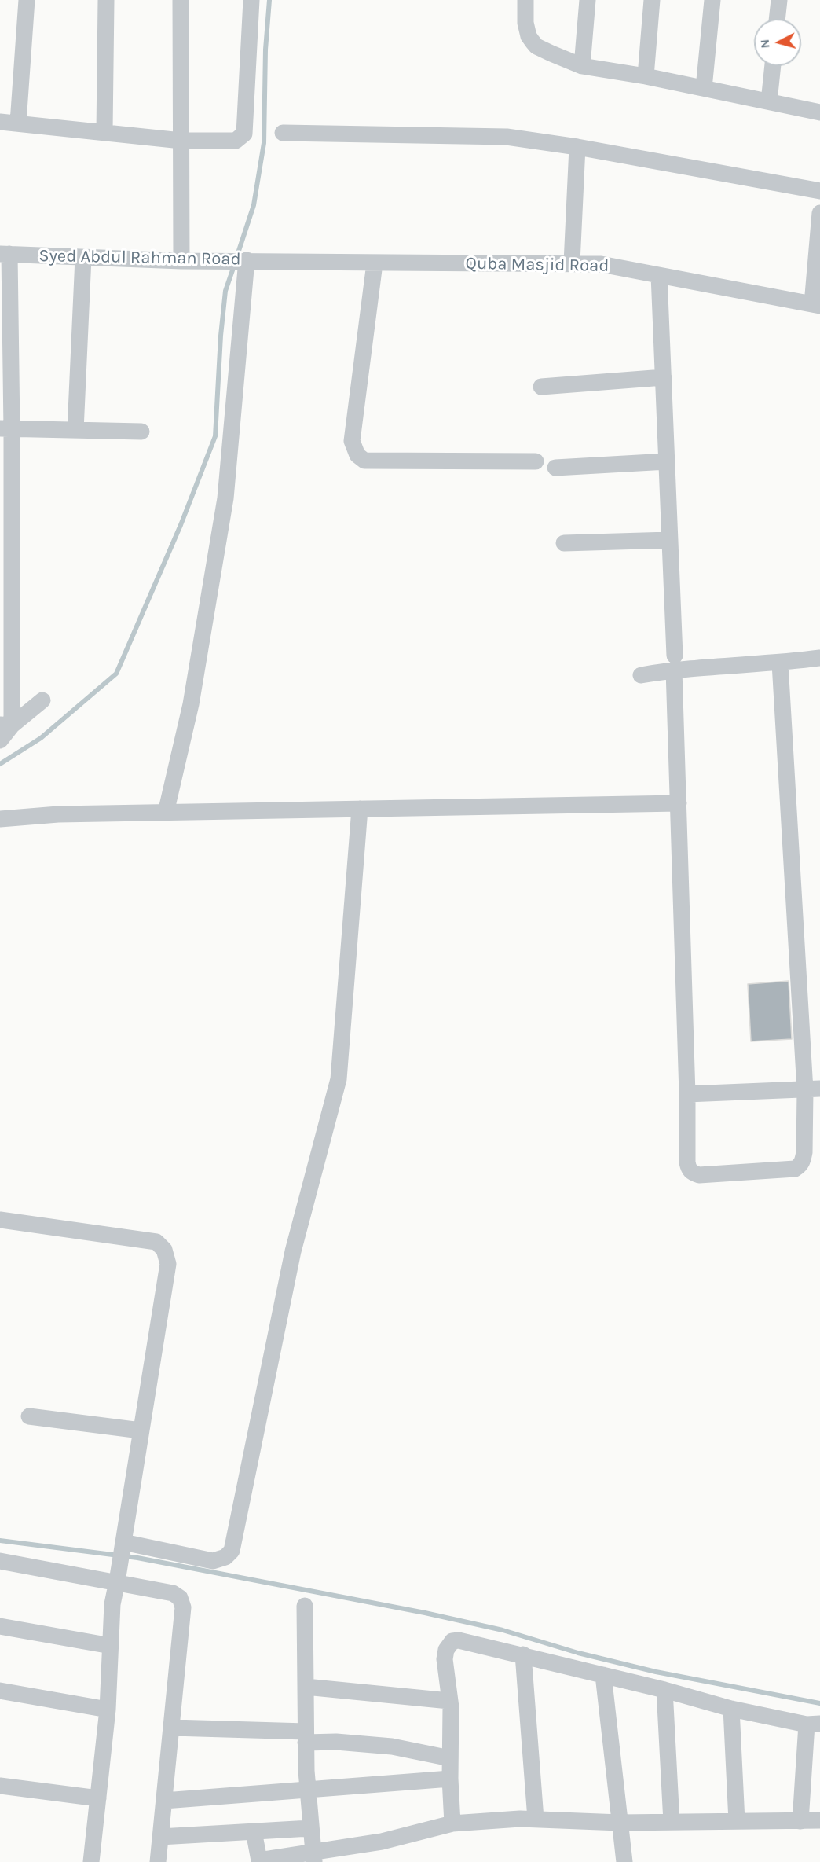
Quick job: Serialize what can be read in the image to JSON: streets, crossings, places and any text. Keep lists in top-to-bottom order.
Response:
{
  "streets": {
    "street": ["Syed Abdul Rahman Road", "Quba Masjid Road"]
  },
  "crossings": [
    ["Syed Abdul Rahman Road", "Quba Masjid Road"]
  ],
  "north": "left"
}
